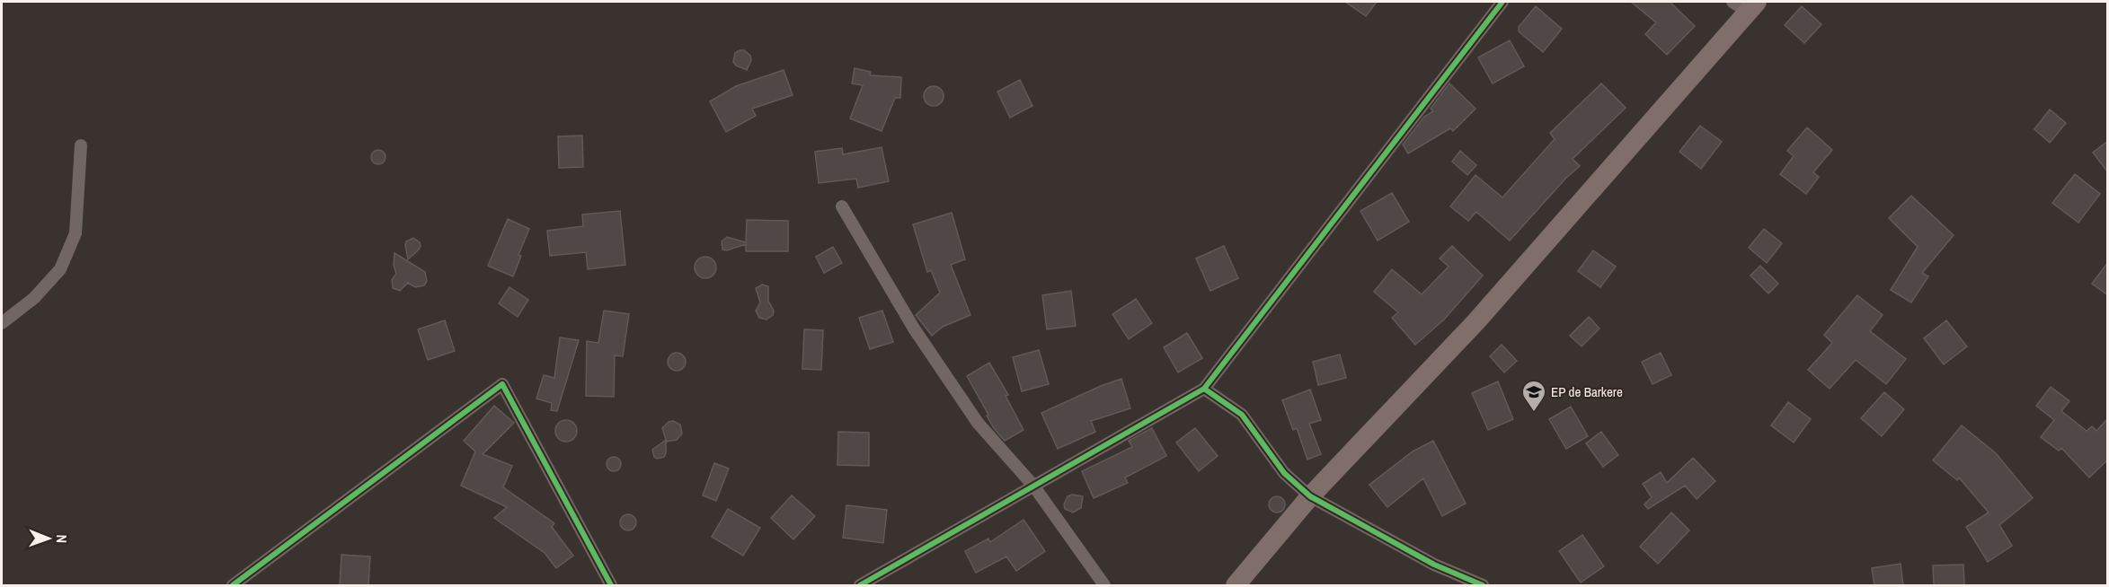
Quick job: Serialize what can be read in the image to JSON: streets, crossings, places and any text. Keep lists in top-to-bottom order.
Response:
{
  "places": {
    "school or university": ["EP de Barkere"]
  },
  "north": "right"
}
